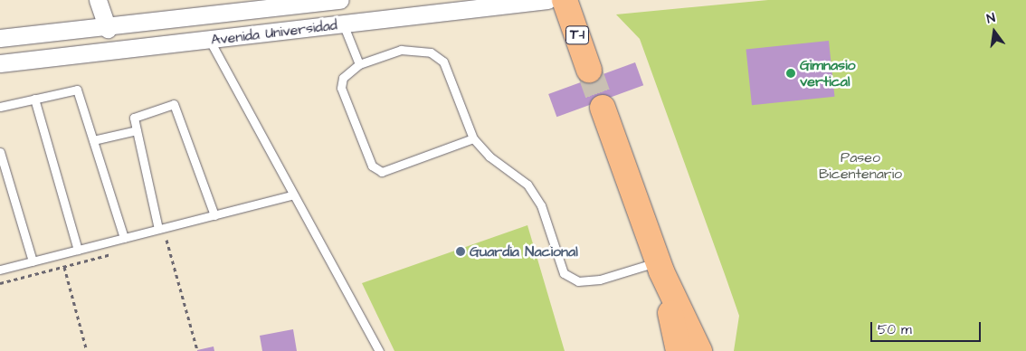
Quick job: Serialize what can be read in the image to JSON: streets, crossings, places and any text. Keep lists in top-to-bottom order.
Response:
{
  "streets": {
    "highway": ["T-1"],
    "street": ["Avenida Universidad"]
  },
  "parks": ["Paseo Bicentenario"],
  "places": ["Gimnasio vertical", "Guardia Nacional"],
  "scale_bar": "50 m",
  "north": "top"
}
